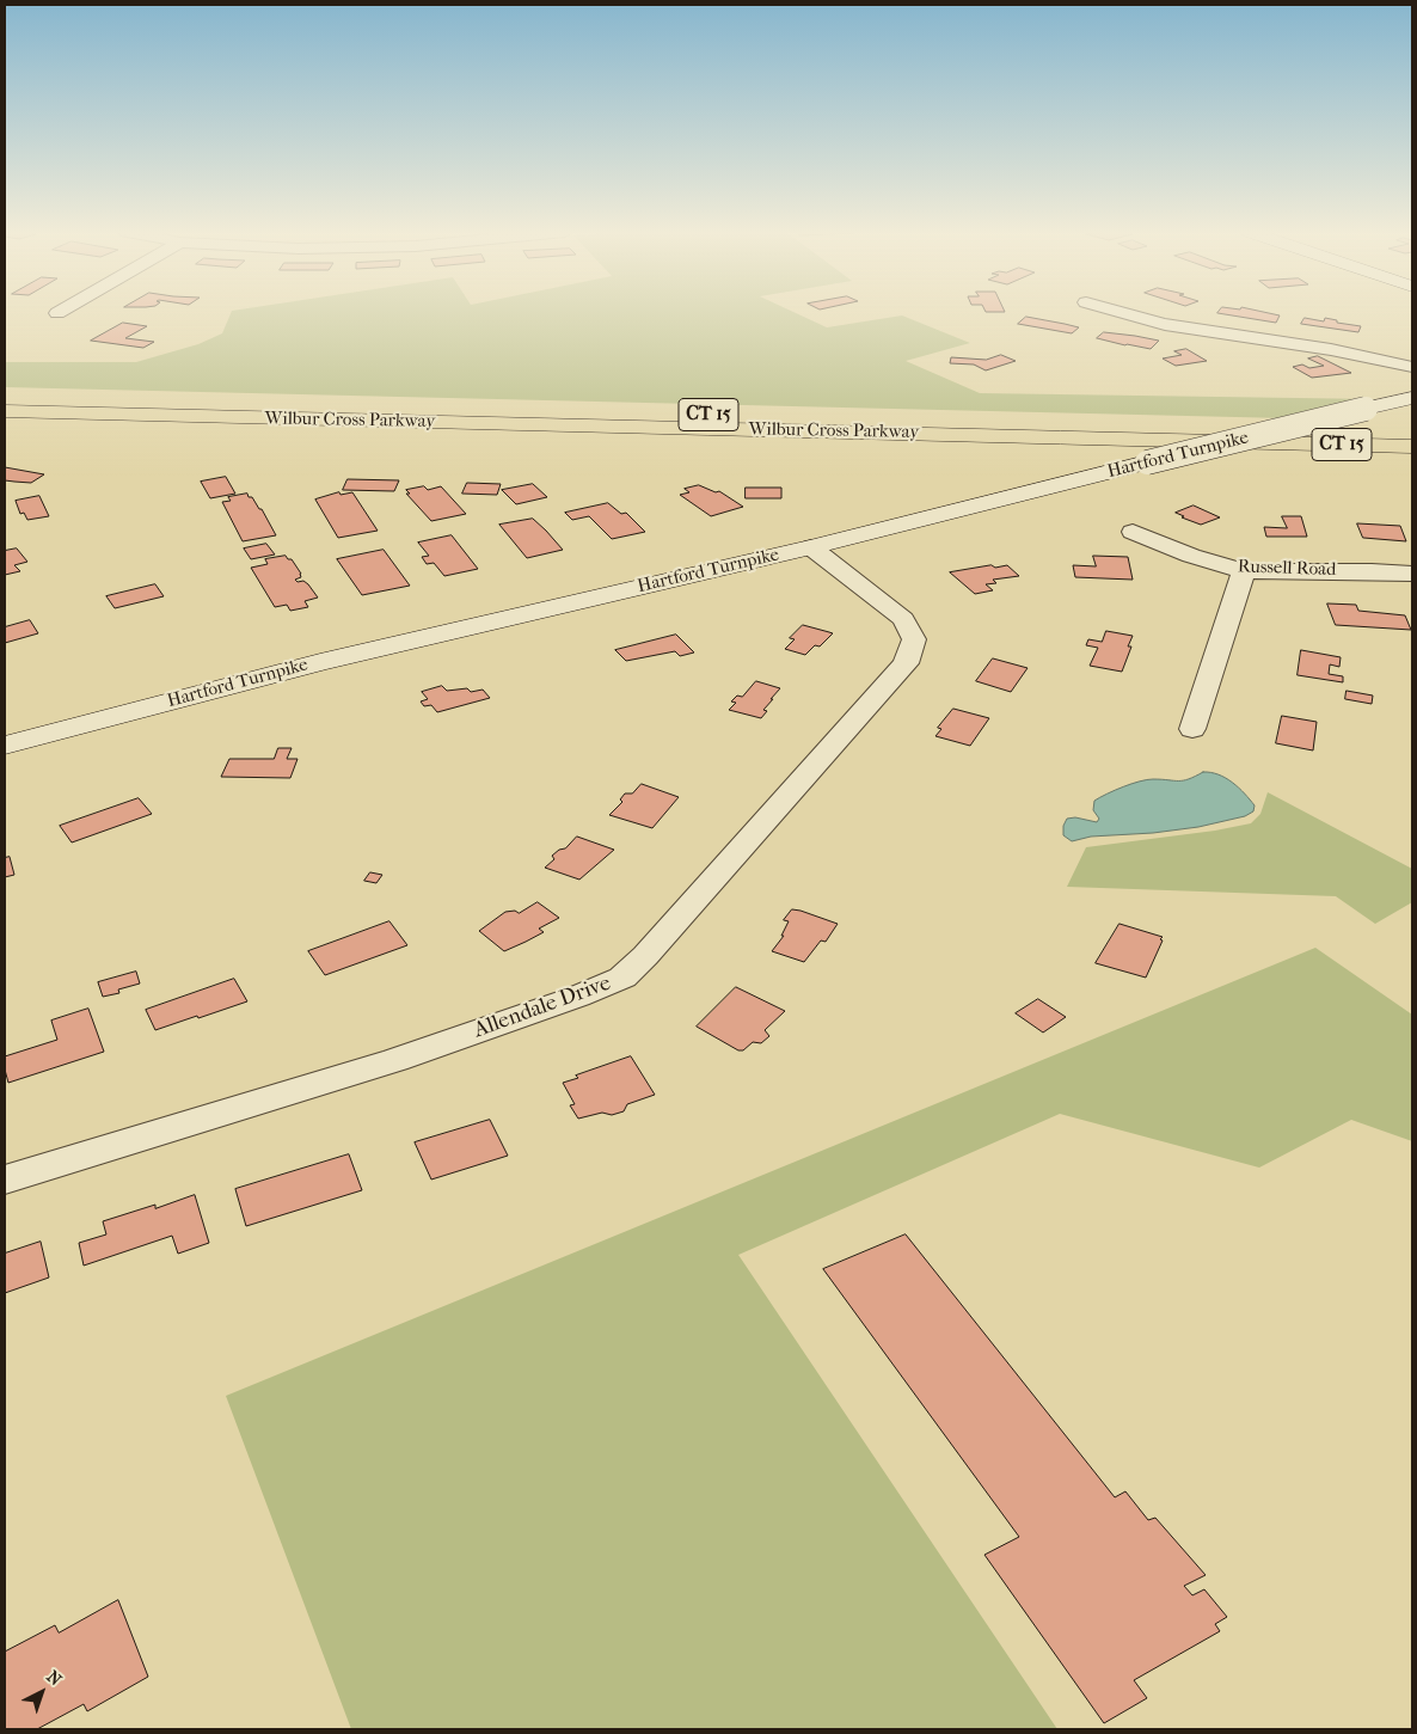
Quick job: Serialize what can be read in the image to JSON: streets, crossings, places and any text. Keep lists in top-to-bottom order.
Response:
{
  "streets": {
    "highway": ["CT 15", "Wilbur Cross Parkway"],
    "main road": ["Hartford Turnpike"],
    "street": ["Russell Road", "Allendale Drive"]
  },
  "crossings": [
    ["Hartford Turnpike", "Allendale Drive"]
  ],
  "north": "top right"
}
